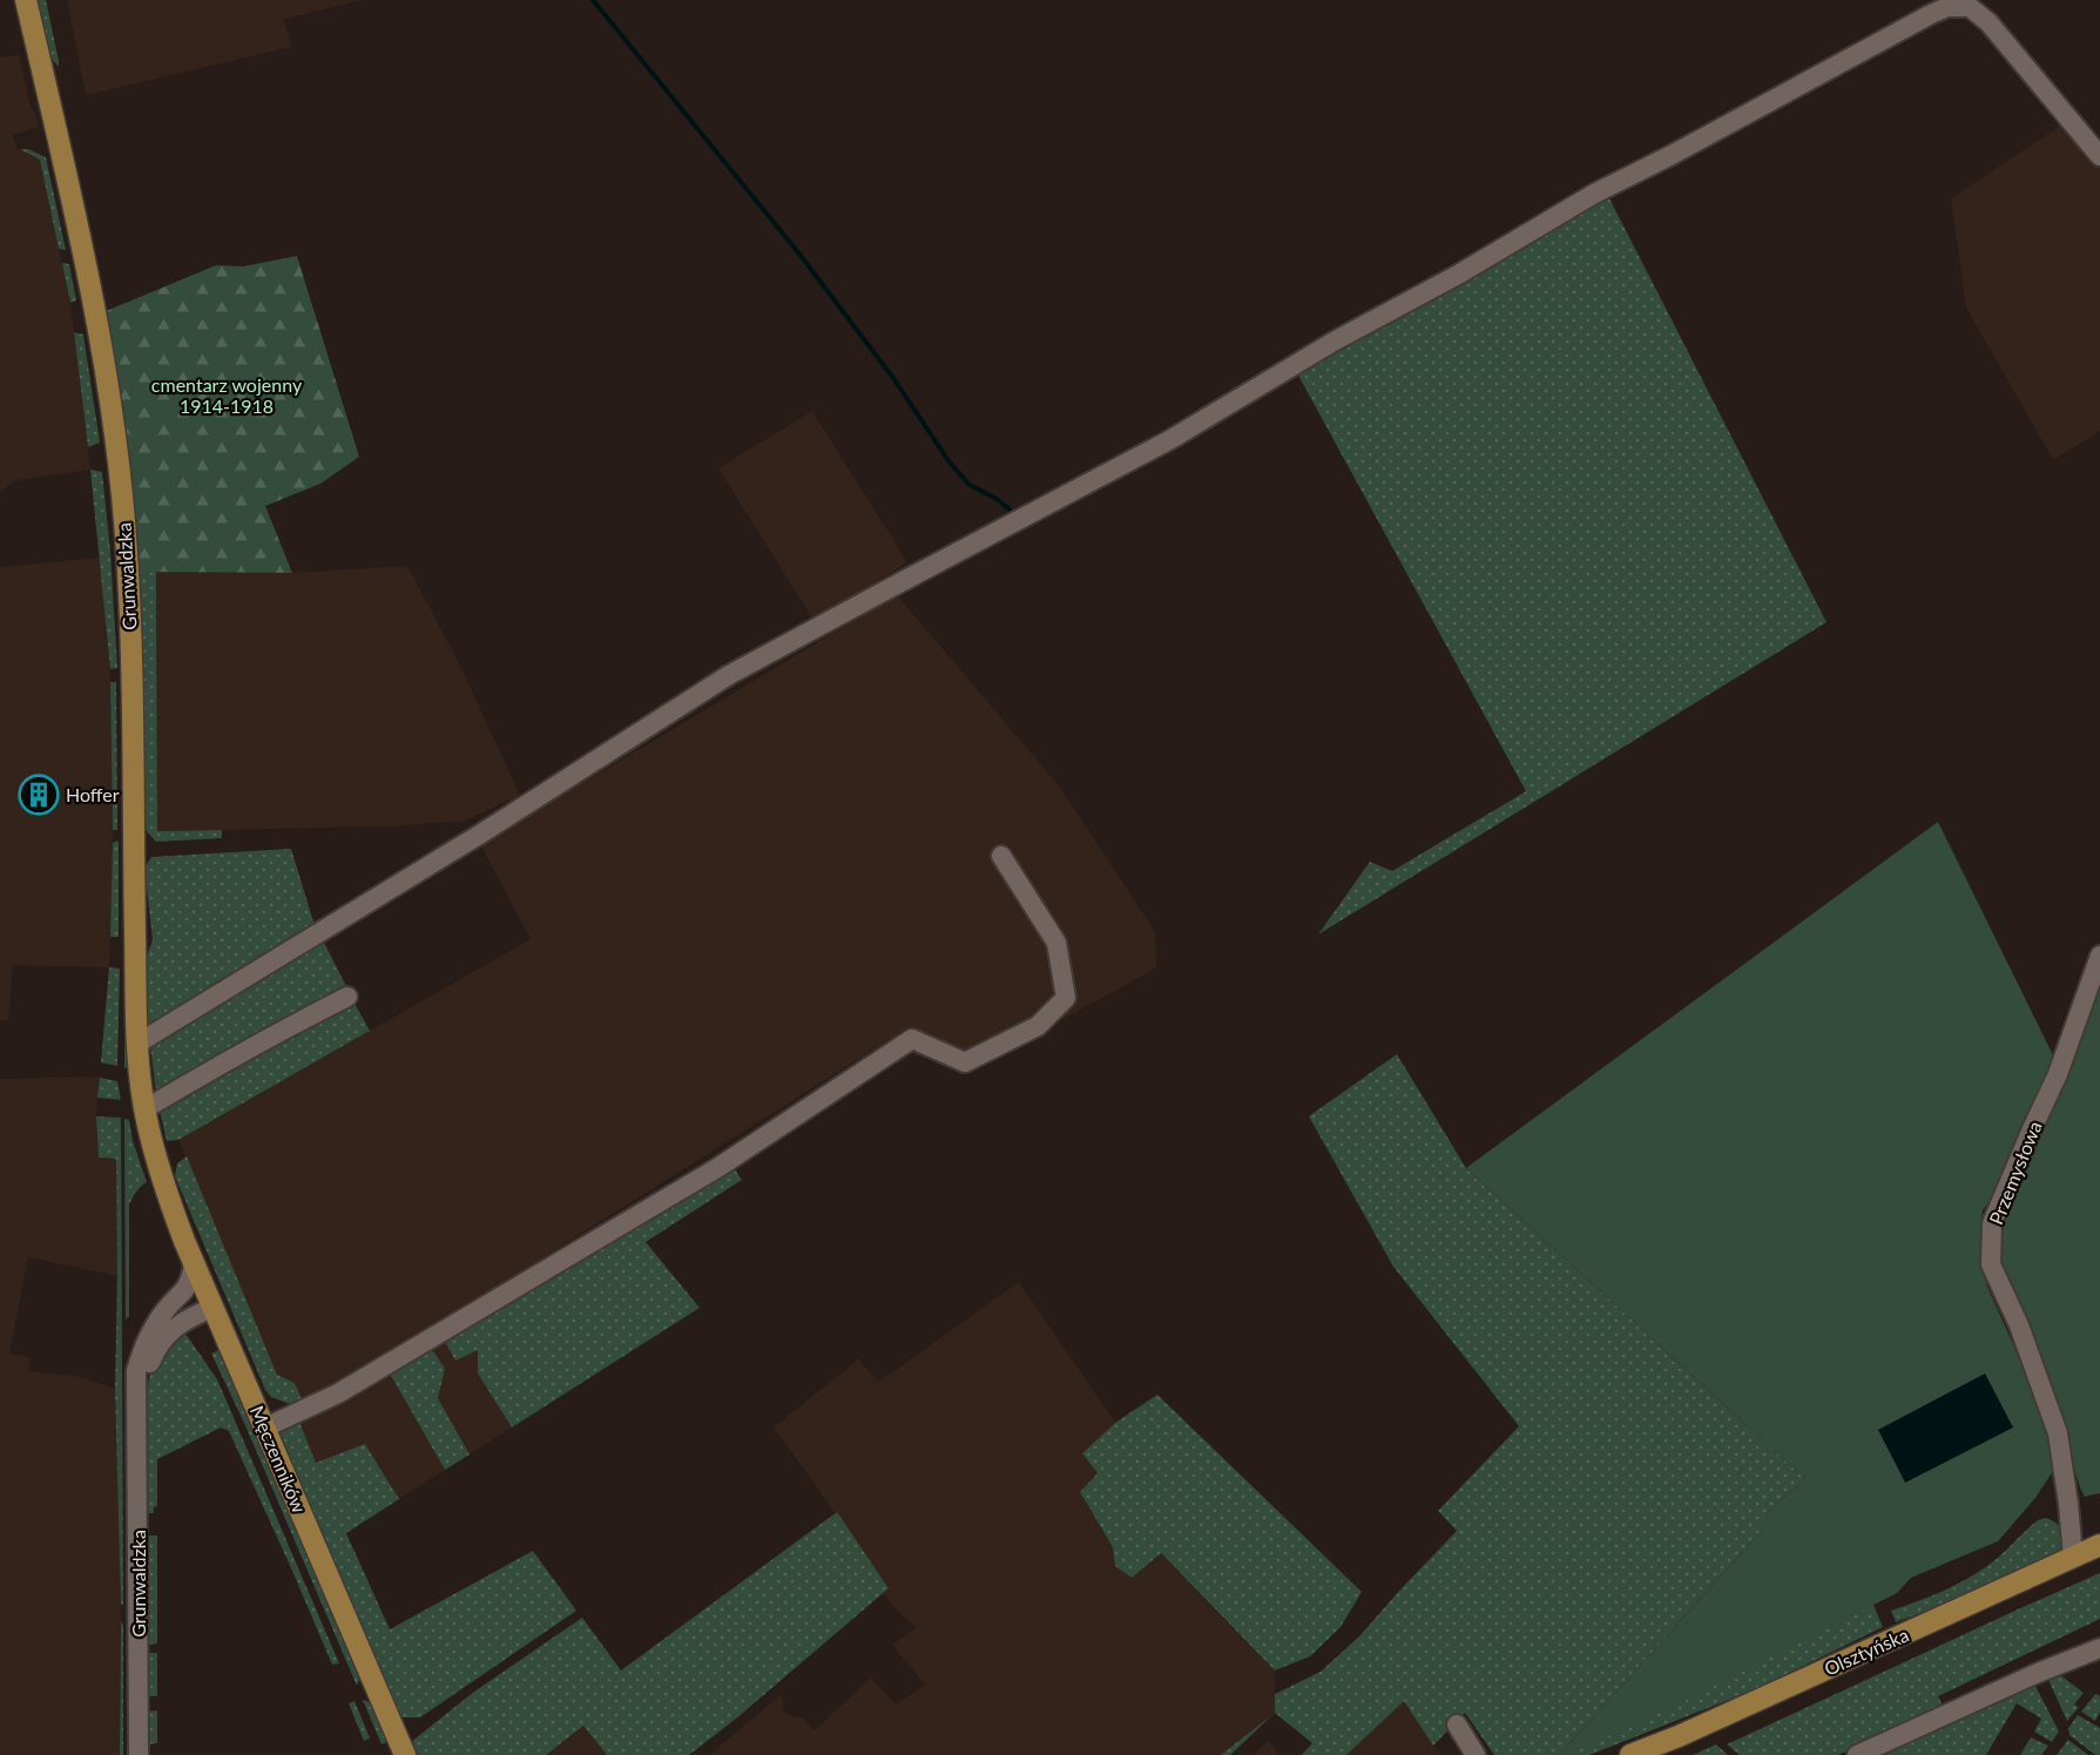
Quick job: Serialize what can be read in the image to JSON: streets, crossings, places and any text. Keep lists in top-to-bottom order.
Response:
{
  "streets": {
    "main road": ["Grunwaldzka", "Męczenników", "Olsztyńska"],
    "street": ["Przemysłowa"]
  },
  "crossings": [
    ["Grunwaldzka", "Męczenników"],
    ["Przemysłowa", "Olsztyńska"]
  ],
  "parks": ["cmentarz wojenny 1914-1918"],
  "places": {
    "building": ["Hoffer"]
  }
}
